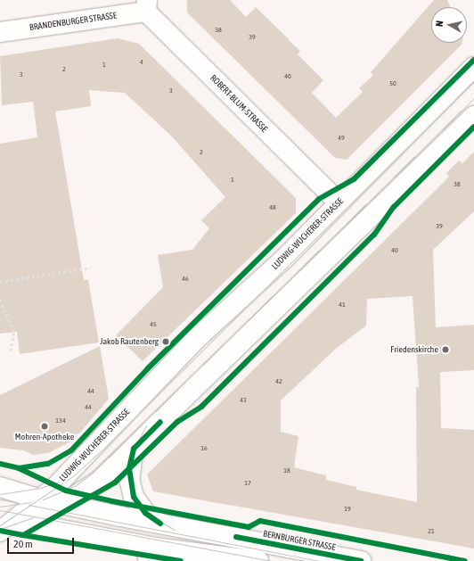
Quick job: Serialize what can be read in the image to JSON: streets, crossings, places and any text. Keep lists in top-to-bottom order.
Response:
{
  "streets": {
    "street": [
      "BRANDENBURGER STRASSE",
      "ROBERT-BLUM-STRASSE",
      "LUDWIG-WUCHERER-STRASSE",
      "BERNBURGER STRASSE"
    ]
  },
  "crossings": [
    ["BRANDENBURGER STRASSE", "ROBERT-BLUM-STRASSE"],
    ["ROBERT-BLUM-STRASSE", "LUDWIG-WUCHERER-STRASSE"],
    ["LUDWIG-WUCHERER-STRASSE", "BERNBURGER STRASSE"]
  ],
  "places": ["Jakob Rautenberg", "Friedenskirche", "Mohren-Apotheke"],
  "house_numbers": [
    "38",
    "39",
    "4",
    "1",
    "2",
    "3",
    "40",
    "50",
    "3",
    "49",
    "2",
    "1",
    "38",
    "48",
    "39",
    "40",
    "46",
    "41",
    "45",
    "42",
    "44",
    "43",
    "44",
    "134",
    "16",
    "18",
    "17",
    "19",
    "21"
  ],
  "scale_bar": "20 m",
  "north": "left"
}
